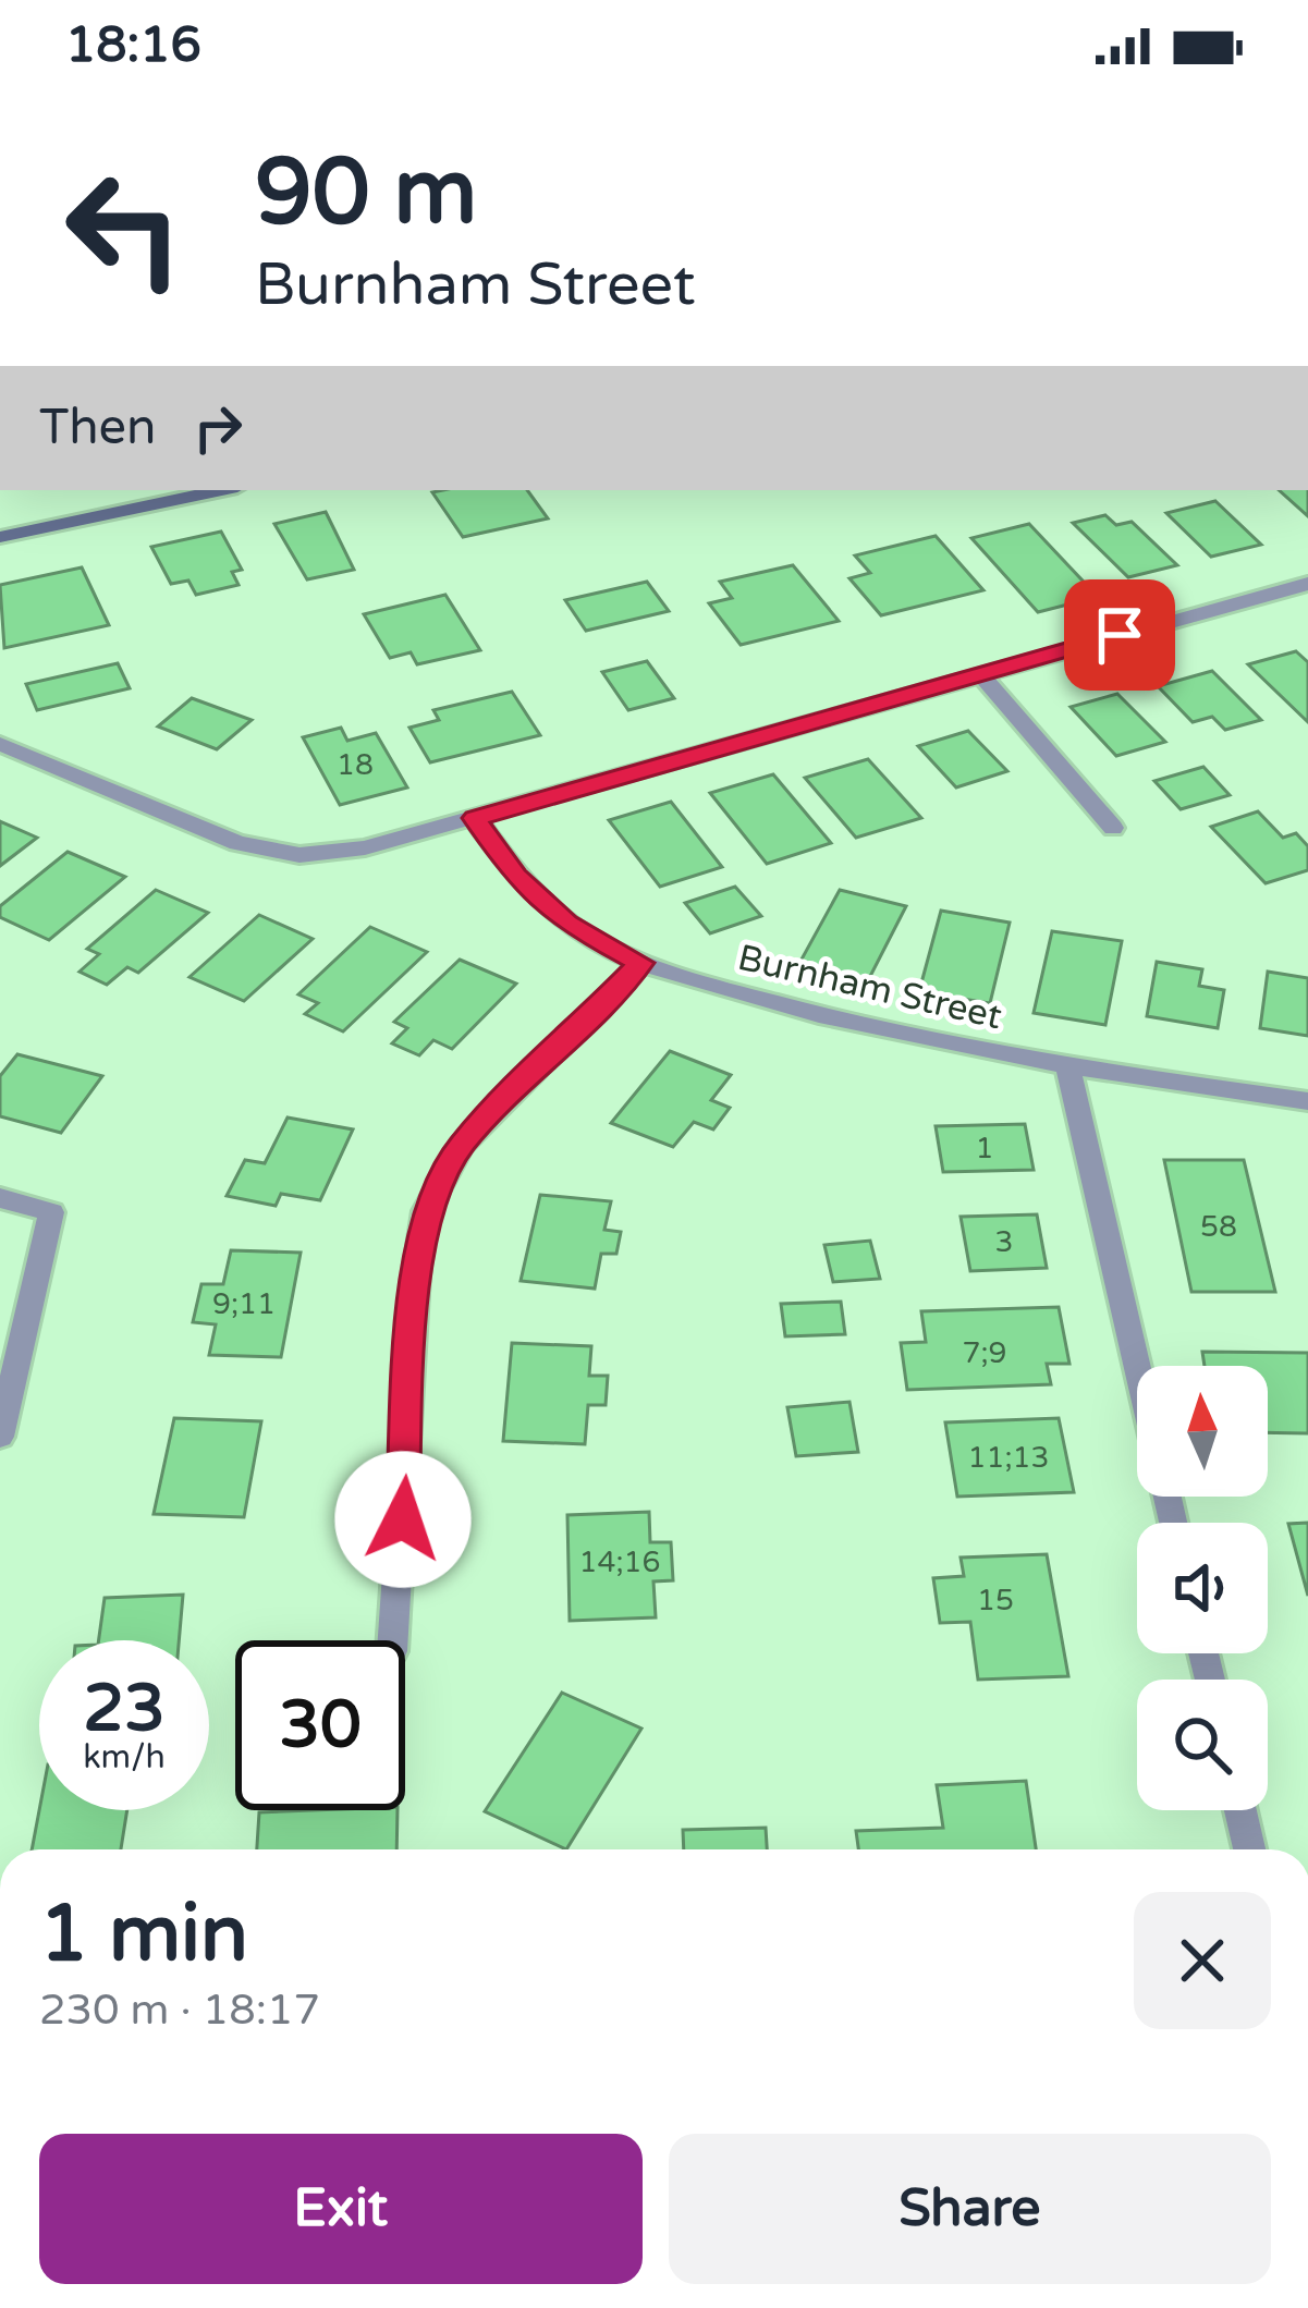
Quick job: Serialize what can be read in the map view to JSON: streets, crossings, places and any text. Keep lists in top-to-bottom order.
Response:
{
  "streets": {
    "street": ["Burnham Street"]
  },
  "house_numbers": [
    "18",
    "1",
    "58",
    "3",
    "9;11",
    "7;9",
    "11;13",
    "14;16",
    "15"
  ],
  "north": "top",
  "page": {
    "status": "18:16",
    "turn": ["90 m", "Burnham Street"],
    "then": "Then",
    "speed": "23 km/h",
    "limit": "30",
    "heading": ["1 min", "230 m · 18:17"],
    "buttons": ["Exit", "Share"]
  }
}
